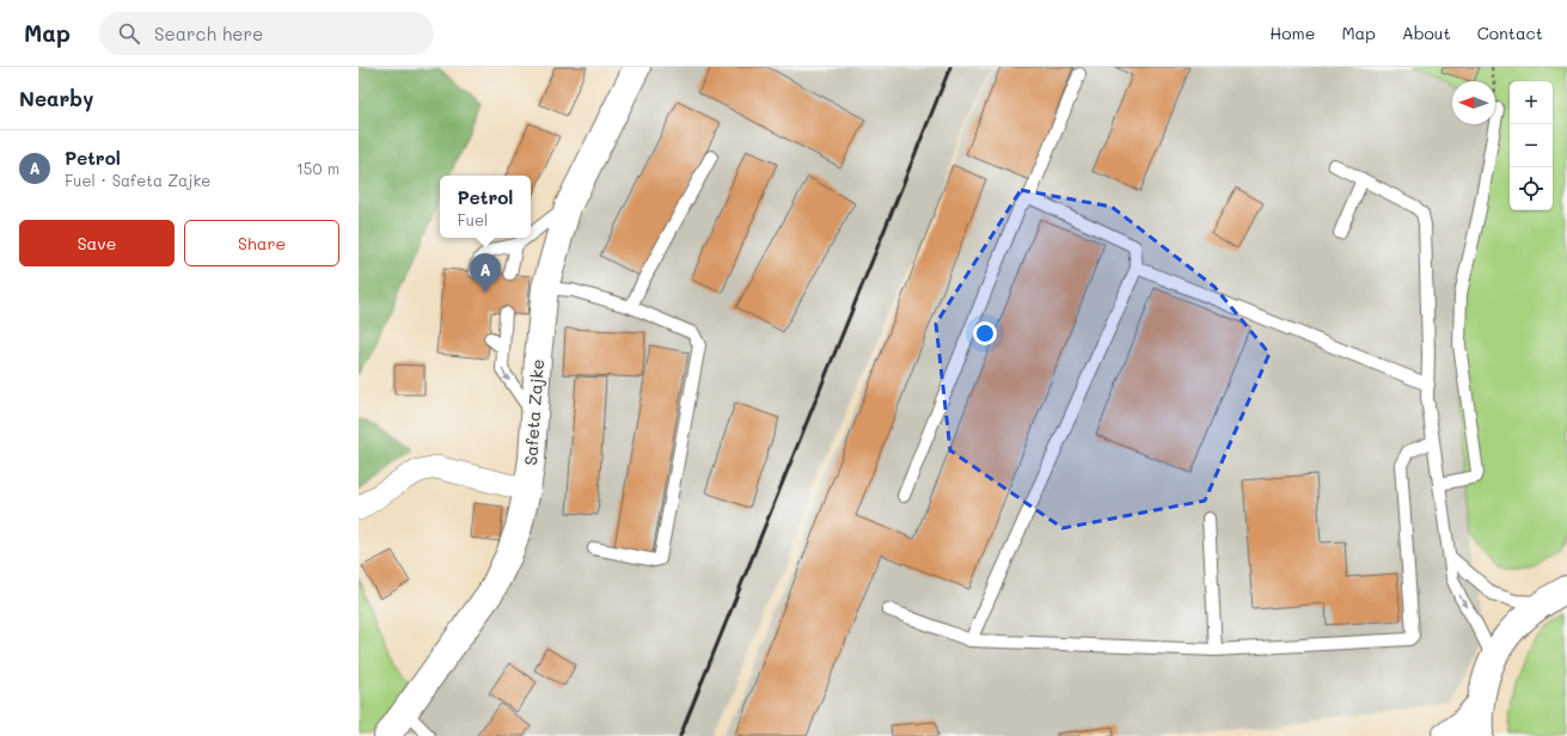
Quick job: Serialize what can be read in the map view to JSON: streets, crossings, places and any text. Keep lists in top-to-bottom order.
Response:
{
  "streets": {
    "main road": ["Safeta Zajke"]
  },
  "north": "left",
  "page": {
    "header": "Map",
    "search": "Search here",
    "nav": [
      "Home",
      "Map",
      "About",
      "Contact"
    ],
    "heading": "Nearby",
    "map_buttons": ["+", "−"],
    "list": [
      {
        "mark": "A",
        "name": "Petrol",
        "note": "Fuel · Safeta Zajke",
        "value": "150 m"
      }
    ],
    "popup": ["Petrol", "Fuel"],
    "buttons": ["Save", "Share"],
    "pins": "A"
  }
}
